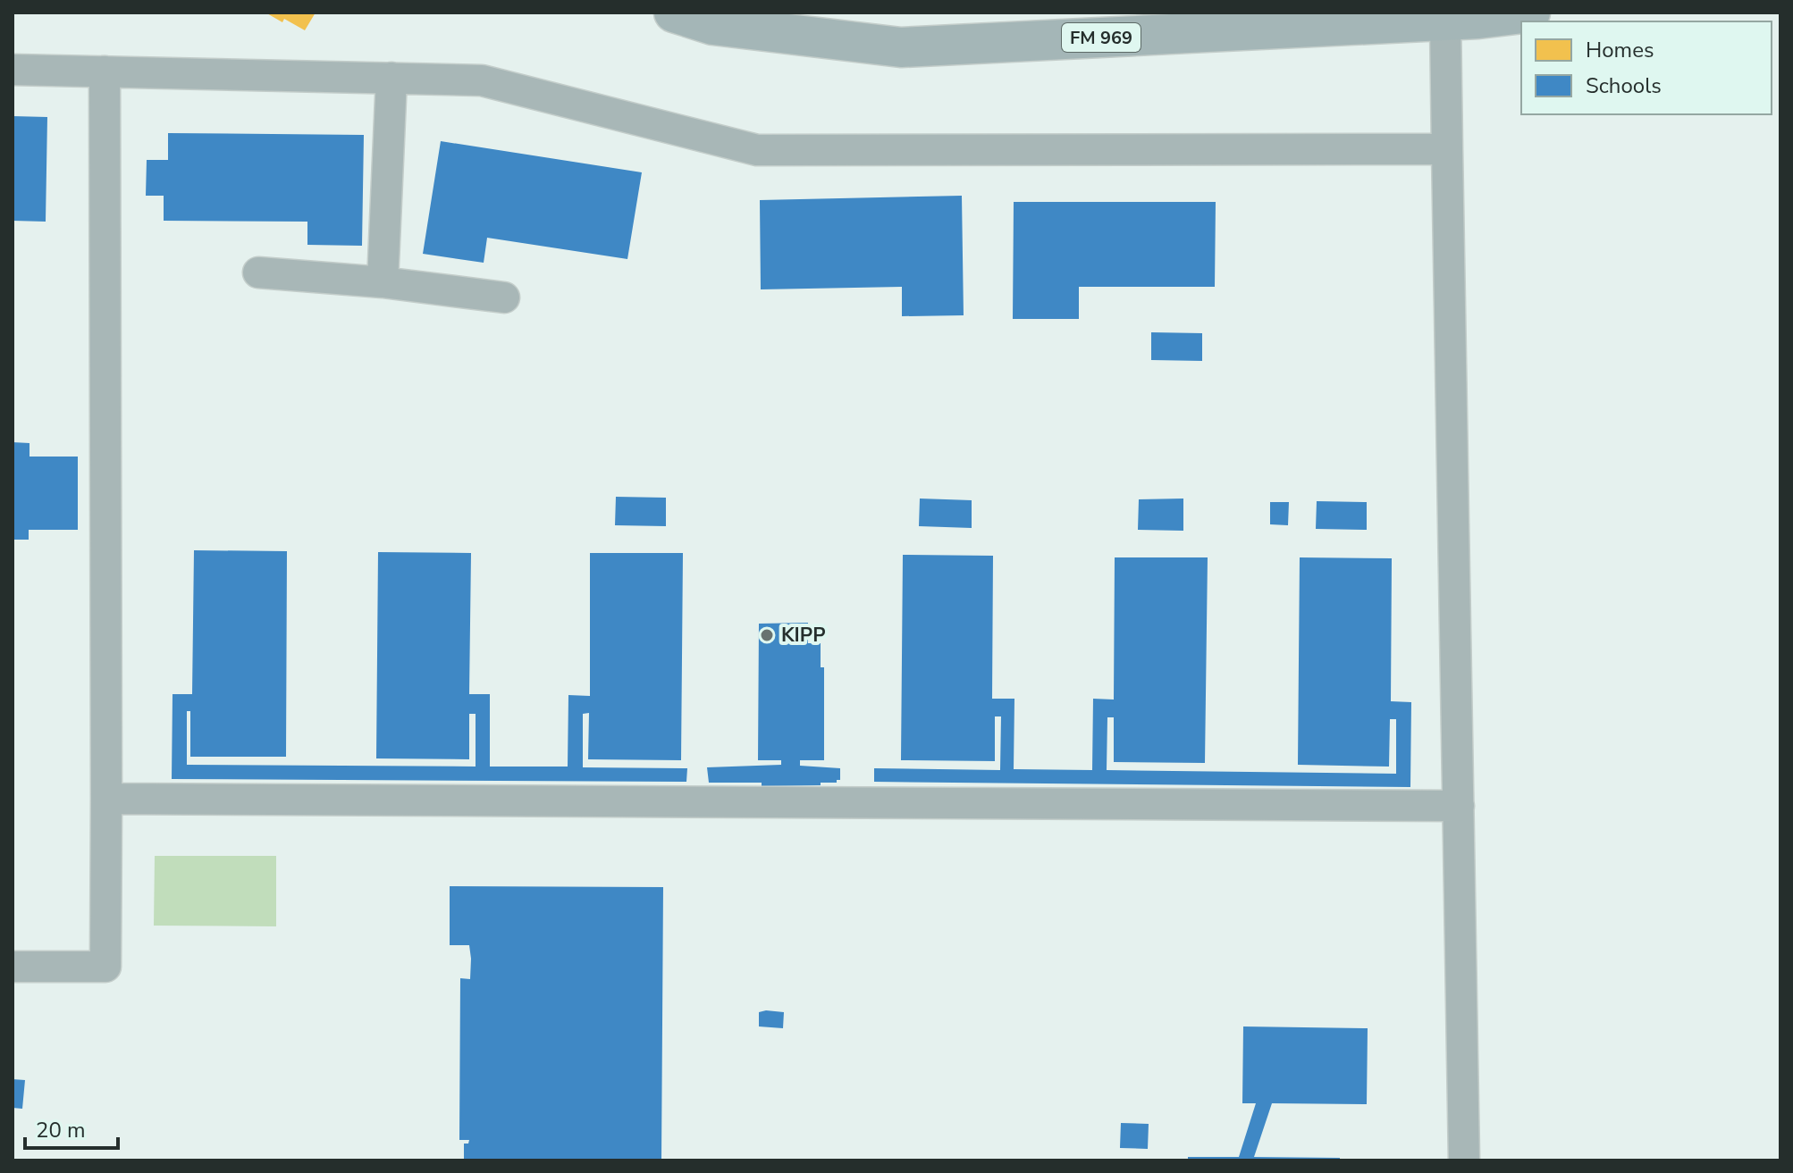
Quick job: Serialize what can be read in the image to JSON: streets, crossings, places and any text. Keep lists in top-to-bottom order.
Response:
{
  "streets": {
    "main road": ["FM 969"]
  },
  "places": ["KIPP"],
  "legend": ["Homes", "Schools"],
  "scale_bar": "20 m"
}
